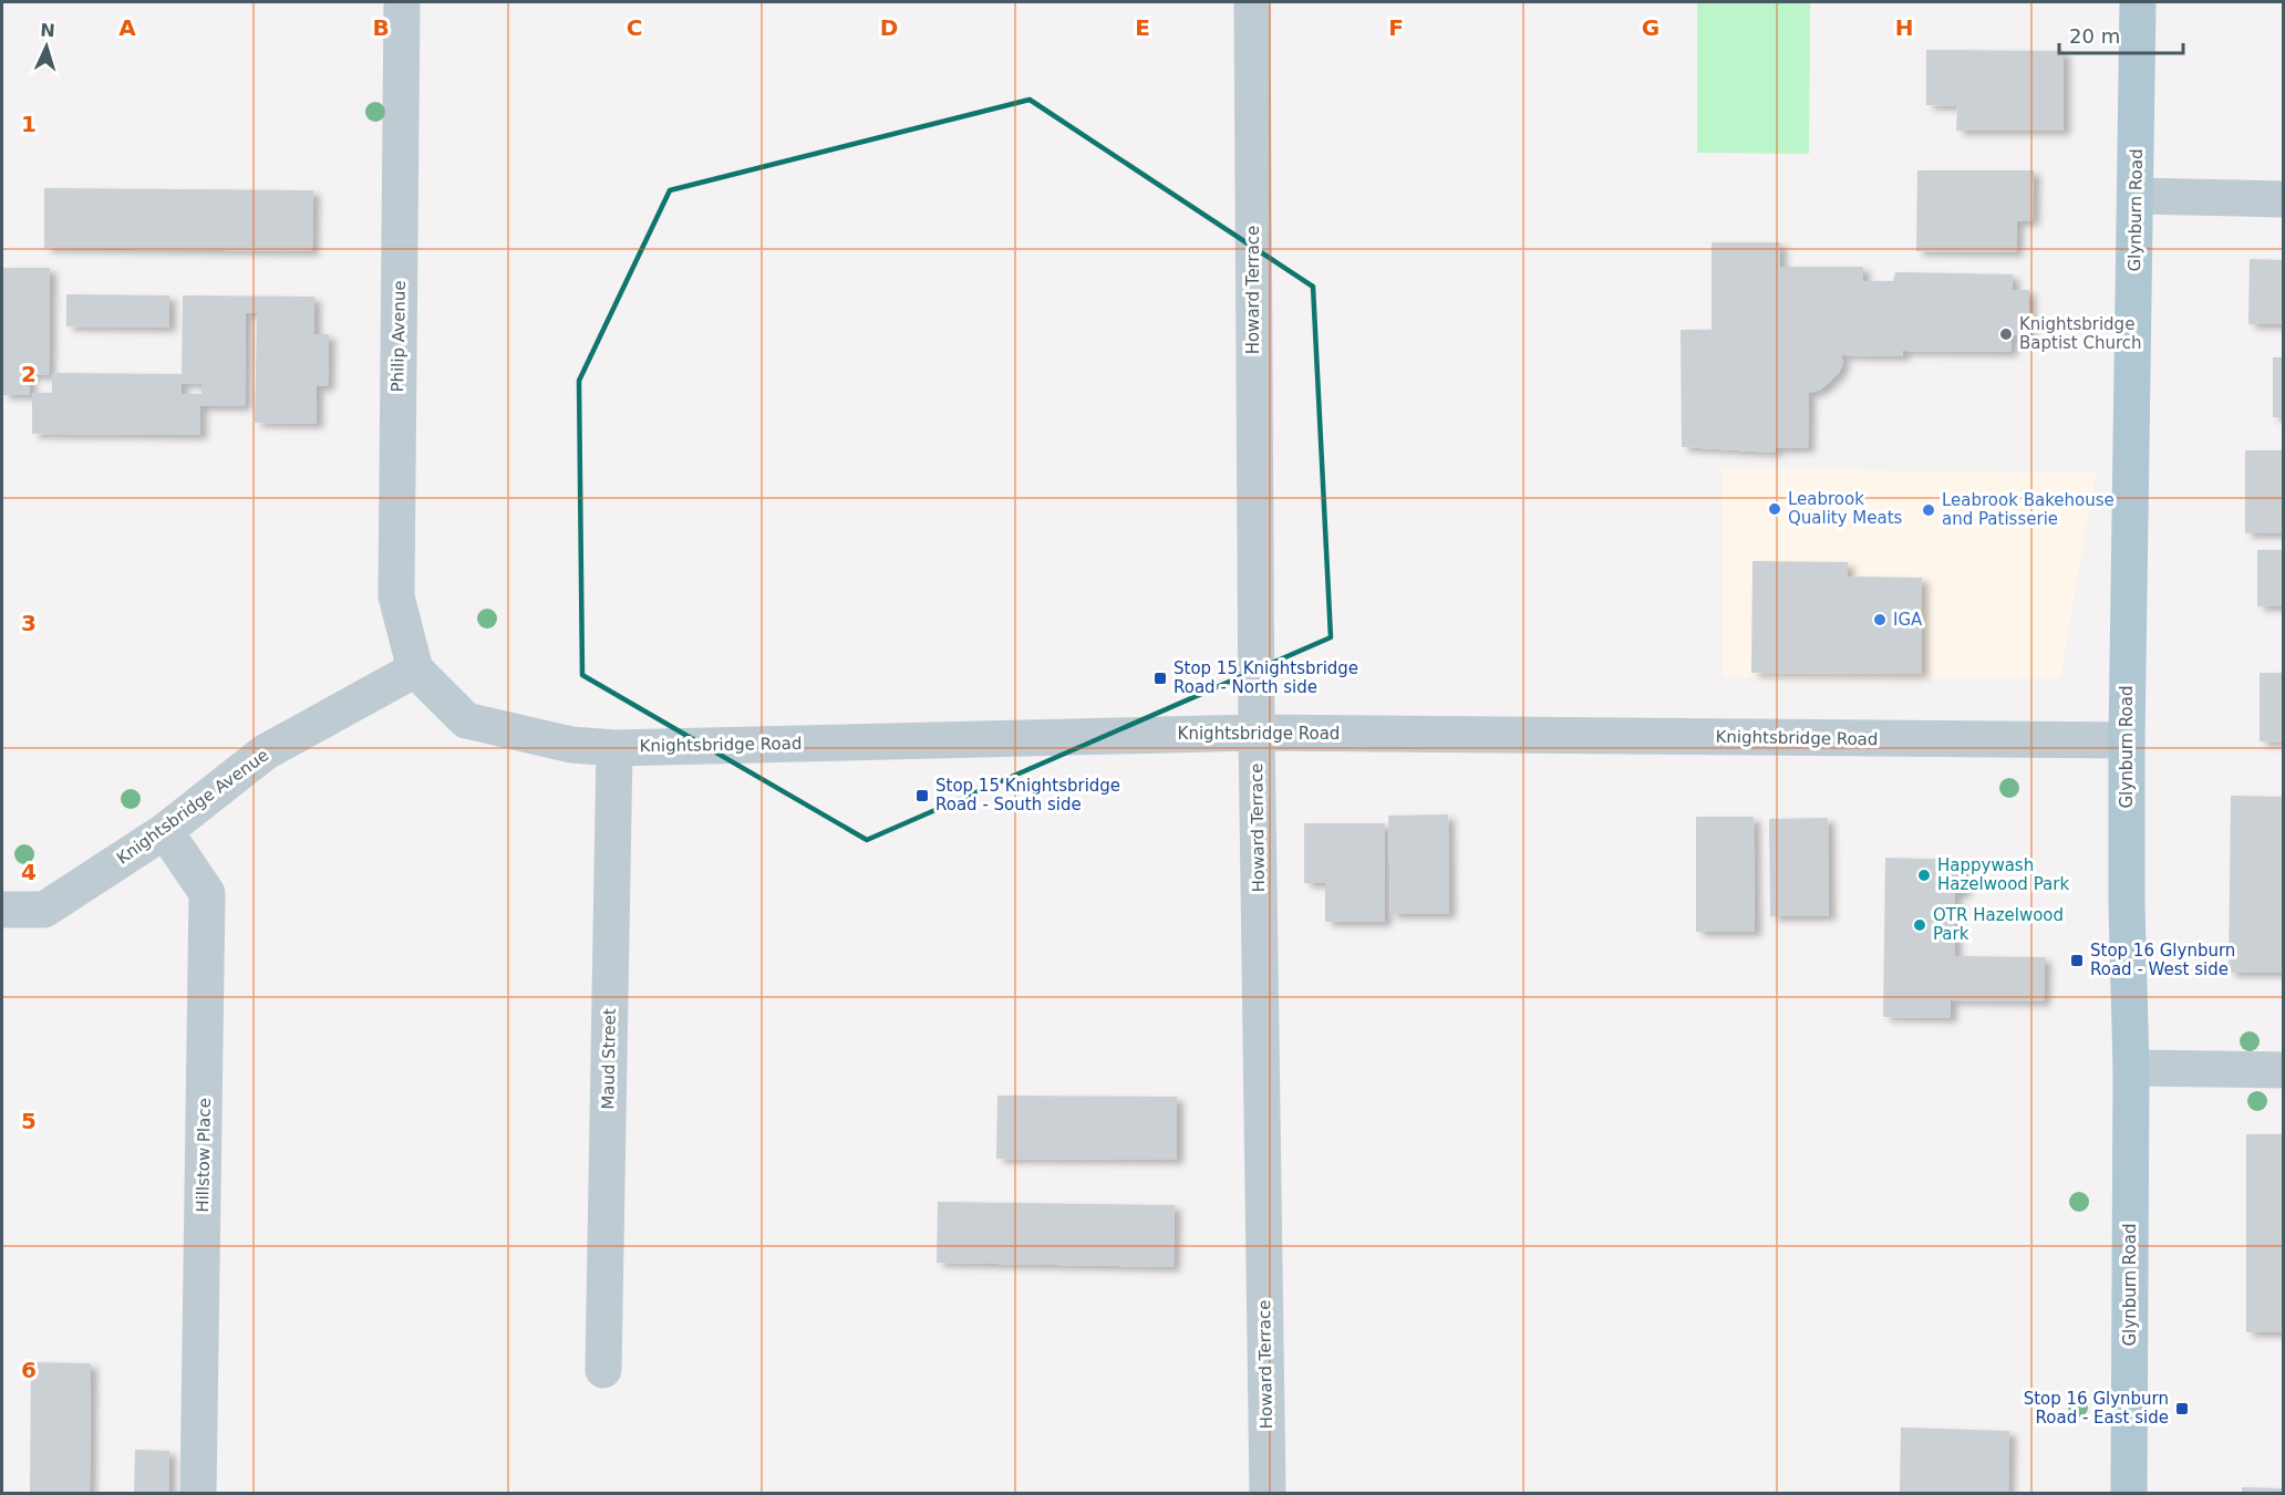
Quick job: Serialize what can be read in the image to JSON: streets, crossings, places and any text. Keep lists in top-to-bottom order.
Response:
{
  "streets": {
    "main road": ["Glynburn Road"],
    "street": [
      "Howard Terrace",
      "Philip Avenue",
      "Knightsbridge Road",
      "Knightsbridge Avenue",
      "Maud Street",
      "Hillstow Place"
    ]
  },
  "crossings": [
    ["Glynburn Road", "Knightsbridge Road"],
    ["Howard Terrace", "Knightsbridge Road"],
    ["Philip Avenue", "Knightsbridge Road"],
    ["Philip Avenue", "Knightsbridge Avenue"],
    ["Knightsbridge Road", "Knightsbridge Avenue"],
    ["Knightsbridge Road", "Maud Street"],
    ["Knightsbridge Avenue", "Hillstow Place"]
  ],
  "places": {
    "other": [
      "Knightsbridge Baptist Church",
      "Leabrook Quality Meats",
      "Leabrook Bakehouse and Patisserie",
      "IGA",
      "Happywash Hazelwood Park",
      "OTR Hazelwood Park"
    ],
    "transit": [
      "Stop 15 Knightsbridge Road - North side",
      "Stop 15 Knightsbridge Road - South side",
      "Stop 16 Glynburn Road - West side",
      "Stop 16 Glynburn Road - East side"
    ]
  },
  "scale_bar": "20 m",
  "north": "top",
  "grid": {
    "columns": [
      "A",
      "B",
      "C",
      "D",
      "E",
      "F",
      "G",
      "H"
    ],
    "rows": [
      "1",
      "2",
      "3",
      "4",
      "5",
      "6"
    ]
  }
}
